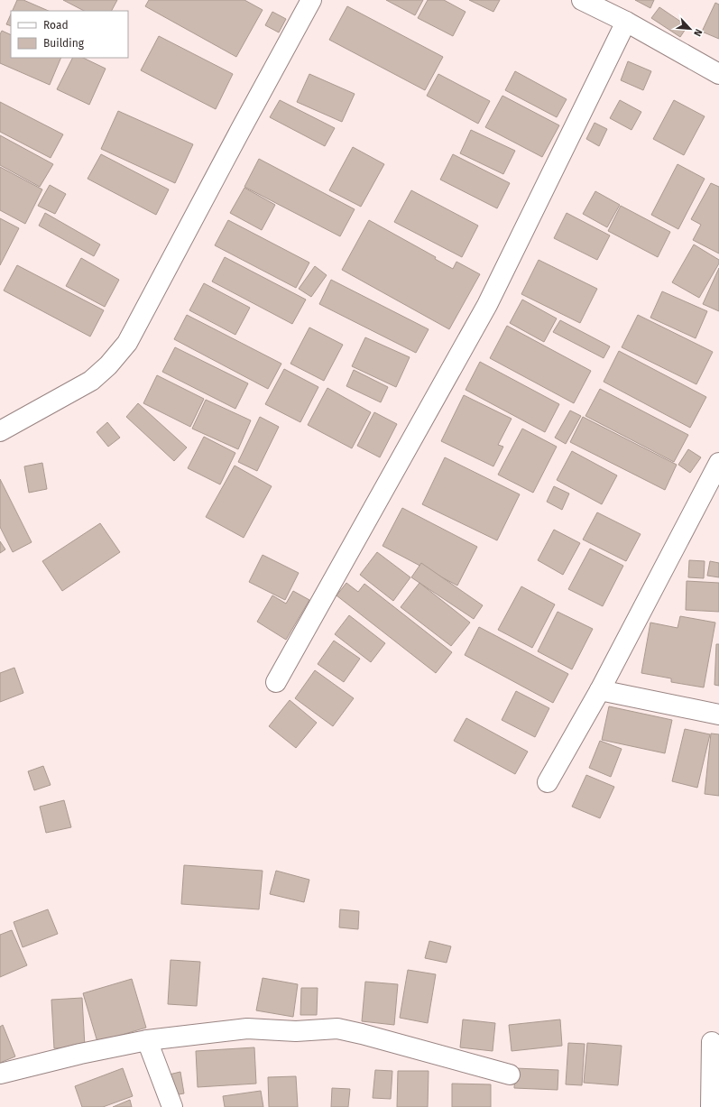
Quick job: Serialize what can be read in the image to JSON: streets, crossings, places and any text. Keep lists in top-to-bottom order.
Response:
{
  "legend": ["Road", "Building"],
  "north": "bottom right"
}
